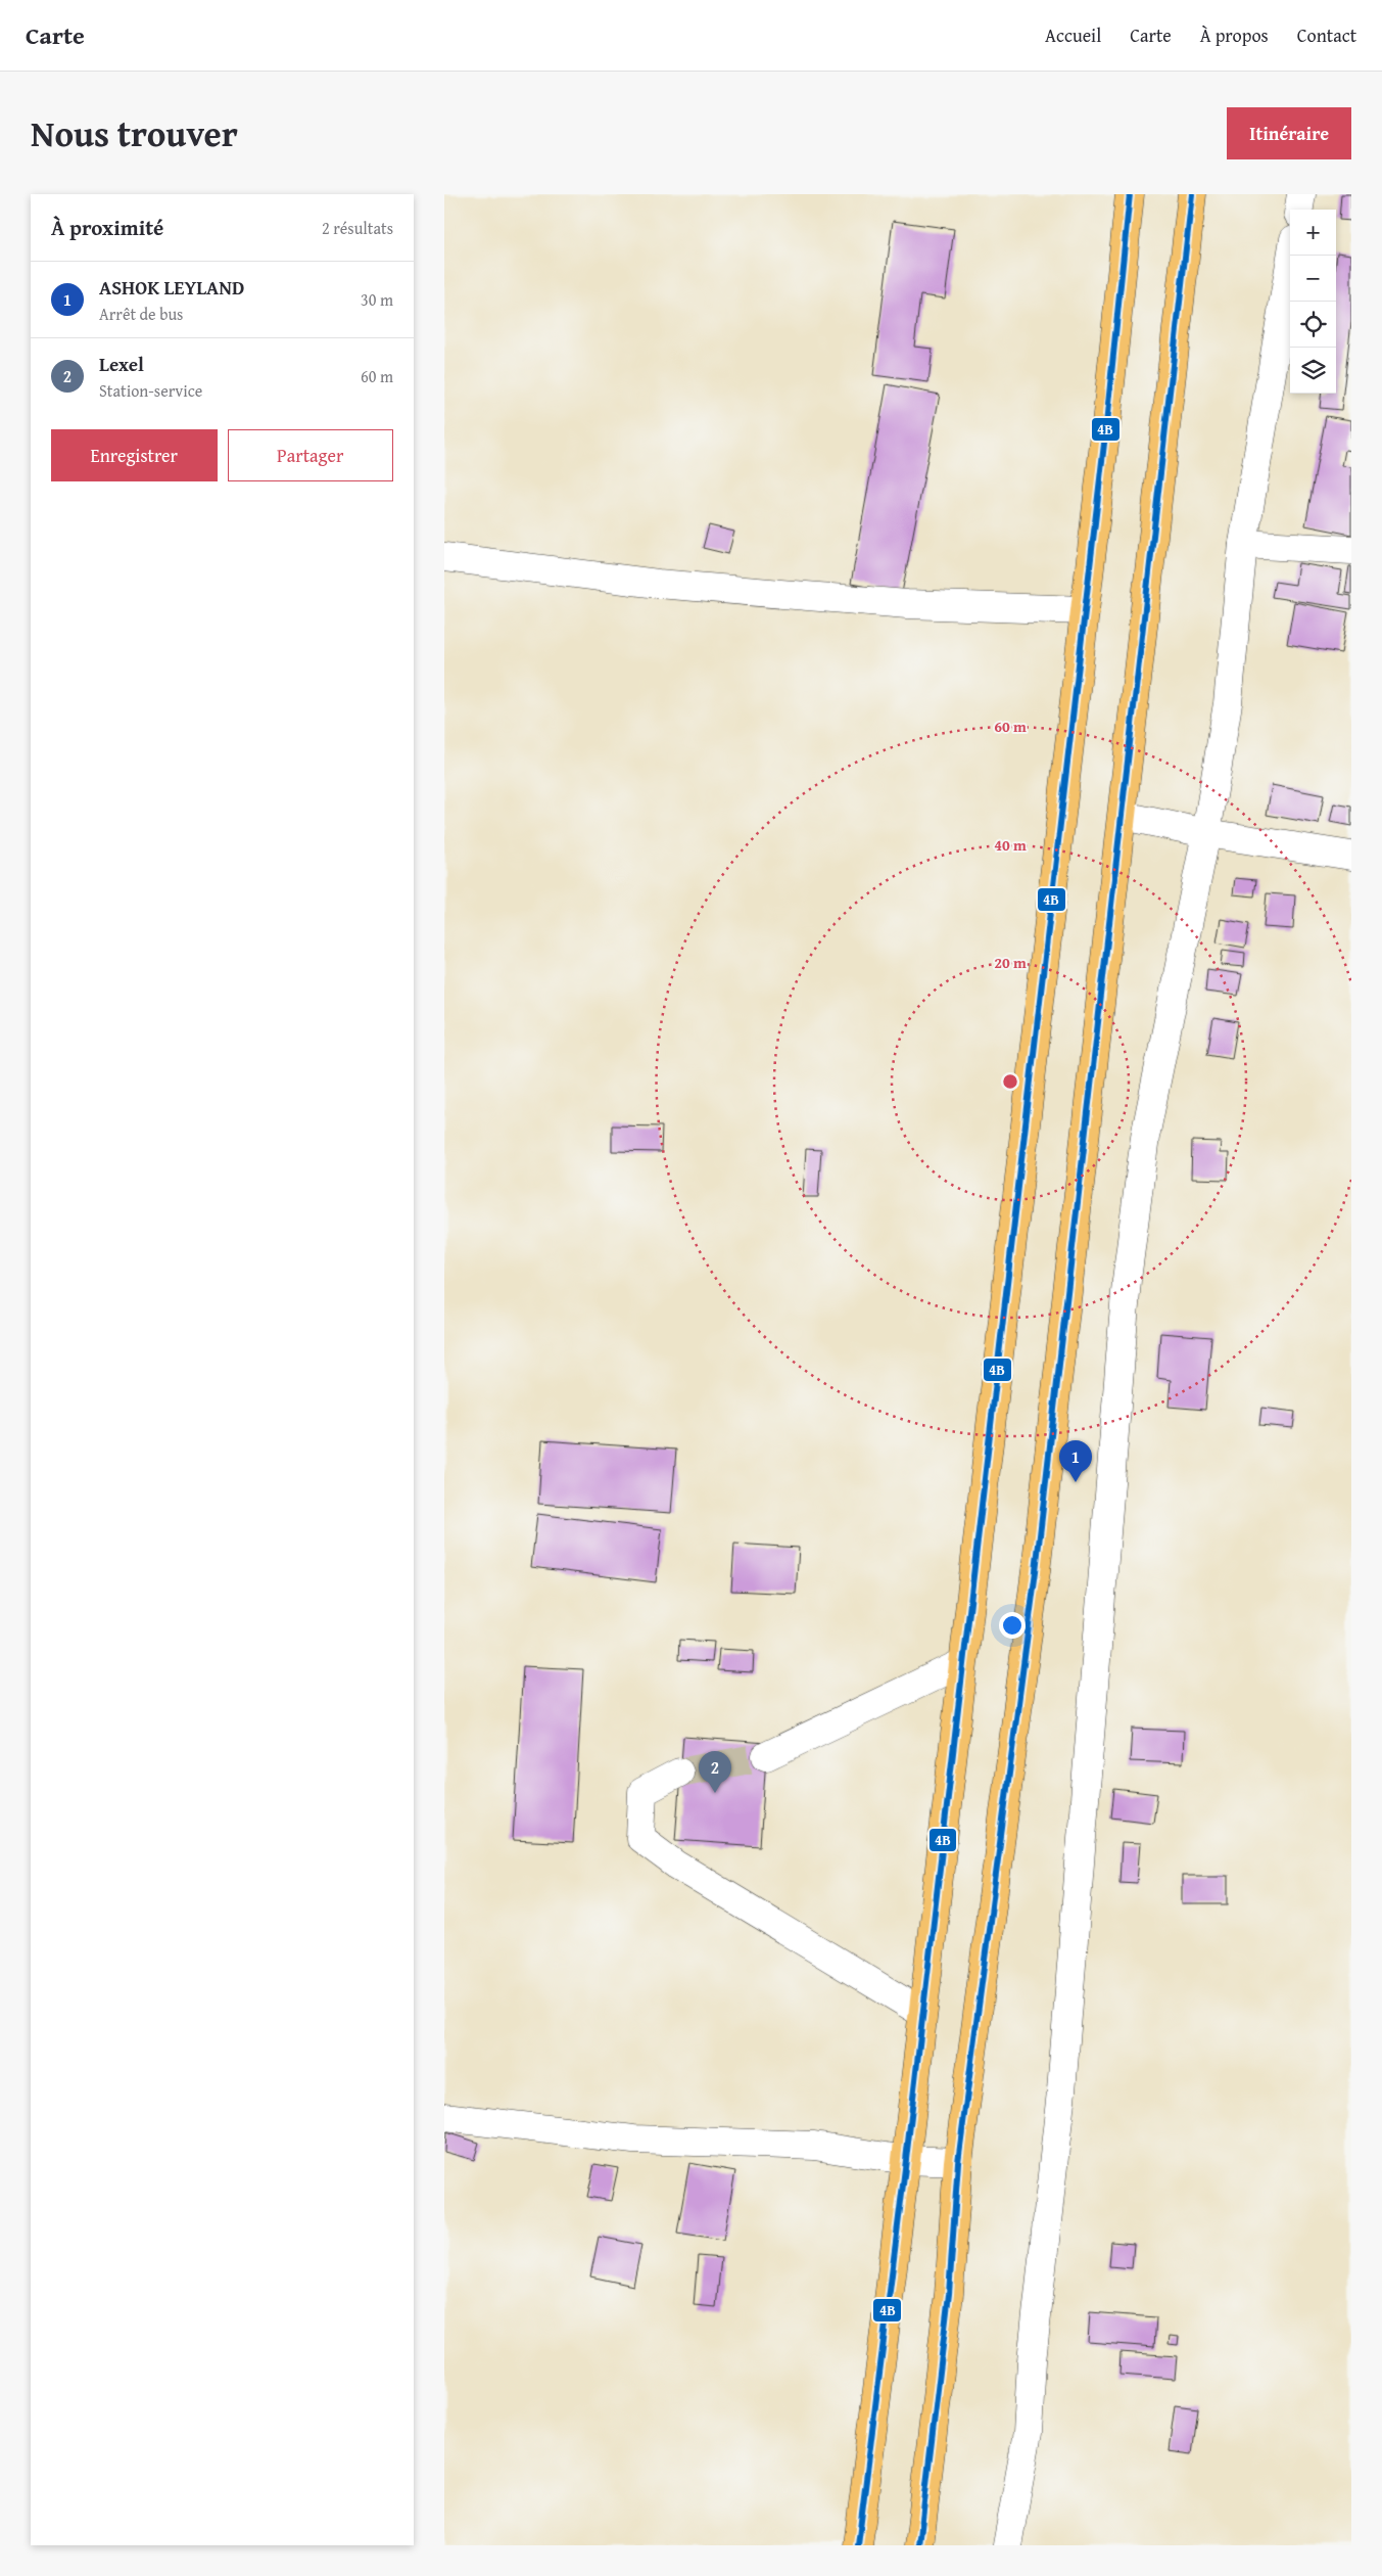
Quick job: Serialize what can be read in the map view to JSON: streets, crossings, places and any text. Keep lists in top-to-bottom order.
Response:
{
  "lines": ["transit line 4B"],
  "page": {
    "header": "Carte",
    "nav": [
      "Accueil",
      "Carte",
      "À propos",
      "Contact"
    ],
    "title": "Nous trouver",
    "buttons": [
      "Itinéraire",
      ["Enregistrer", "Partager"]
    ],
    "heading": ["À proximité", "2 résultats"],
    "map_buttons": ["+", "−"],
    "list": [
      {
        "mark": "1",
        "name": "ASHOK LEYLAND",
        "note": "Arrêt de bus",
        "value": "30 m"
      },
      {
        "mark": "2",
        "name": "Lexel",
        "note": "Station-service",
        "value": "60 m"
      }
    ],
    "pins": ["1", "2"]
  },
  "rings": ["60 m", "40 m", "20 m"]
}
